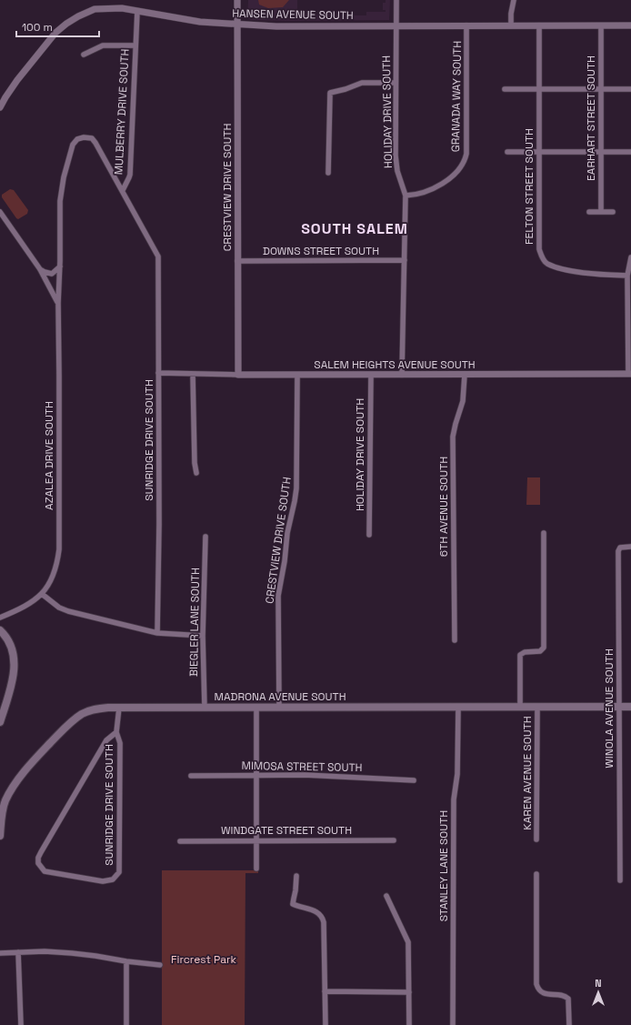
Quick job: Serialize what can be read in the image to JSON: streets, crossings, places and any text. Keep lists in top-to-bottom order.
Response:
{
  "streets": {
    "main road": ["MADRONA AVENUE SOUTH"],
    "street": [
      "HANSEN AVENUE SOUTH",
      "GRANADA WAY SOUTH",
      "MULBERRY DRIVE SOUTH",
      "HOLIDAY DRIVE SOUTH",
      "EARHART STREET SOUTH",
      "FELTON STREET SOUTH",
      "CRESTVIEW DRIVE SOUTH",
      "DOWNS STREET SOUTH",
      "SALEM HEIGHTS AVENUE SOUTH",
      "SUNRIDGE DRIVE SOUTH",
      "AZALEA DRIVE SOUTH",
      "6TH AVENUE SOUTH",
      "BIEGLER LANE SOUTH",
      "WINOLA AVENUE SOUTH",
      "MIMOSA STREET SOUTH",
      "KAREN AVENUE SOUTH",
      "WINDGATE STREET SOUTH",
      "STANLEY LANE SOUTH"
    ]
  },
  "crossings": [
    ["HANSEN AVENUE SOUTH", "GRANADA WAY SOUTH"],
    ["HANSEN AVENUE SOUTH", "MULBERRY DRIVE SOUTH"],
    ["HANSEN AVENUE SOUTH", "HOLIDAY DRIVE SOUTH"],
    ["HANSEN AVENUE SOUTH", "EARHART STREET SOUTH"],
    ["HANSEN AVENUE SOUTH", "FELTON STREET SOUTH"],
    ["HANSEN AVENUE SOUTH", "CRESTVIEW DRIVE SOUTH"],
    ["GRANADA WAY SOUTH", "HOLIDAY DRIVE SOUTH"],
    ["MULBERRY DRIVE SOUTH", "SUNRIDGE DRIVE SOUTH"],
    ["HOLIDAY DRIVE SOUTH", "DOWNS STREET SOUTH"],
    ["HOLIDAY DRIVE SOUTH", "SALEM HEIGHTS AVENUE SOUTH"],
    ["CRESTVIEW DRIVE SOUTH", "DOWNS STREET SOUTH"],
    ["CRESTVIEW DRIVE SOUTH", "SALEM HEIGHTS AVENUE SOUTH"],
    ["CRESTVIEW DRIVE SOUTH", "MADRONA AVENUE SOUTH"],
    ["SALEM HEIGHTS AVENUE SOUTH", "SUNRIDGE DRIVE SOUTH"],
    ["SALEM HEIGHTS AVENUE SOUTH", "6TH AVENUE SOUTH"],
    ["SUNRIDGE DRIVE SOUTH", "AZALEA DRIVE SOUTH"],
    ["SUNRIDGE DRIVE SOUTH", "MADRONA AVENUE SOUTH"],
    ["BIEGLER LANE SOUTH", "MADRONA AVENUE SOUTH"],
    ["MADRONA AVENUE SOUTH", "WINOLA AVENUE SOUTH"],
    ["MADRONA AVENUE SOUTH", "KAREN AVENUE SOUTH"],
    ["MADRONA AVENUE SOUTH", "STANLEY LANE SOUTH"]
  ],
  "districts": ["SOUTH SALEM"],
  "parks": ["Fircrest Park"],
  "scale_bar": "100 m",
  "north": "top"
}
